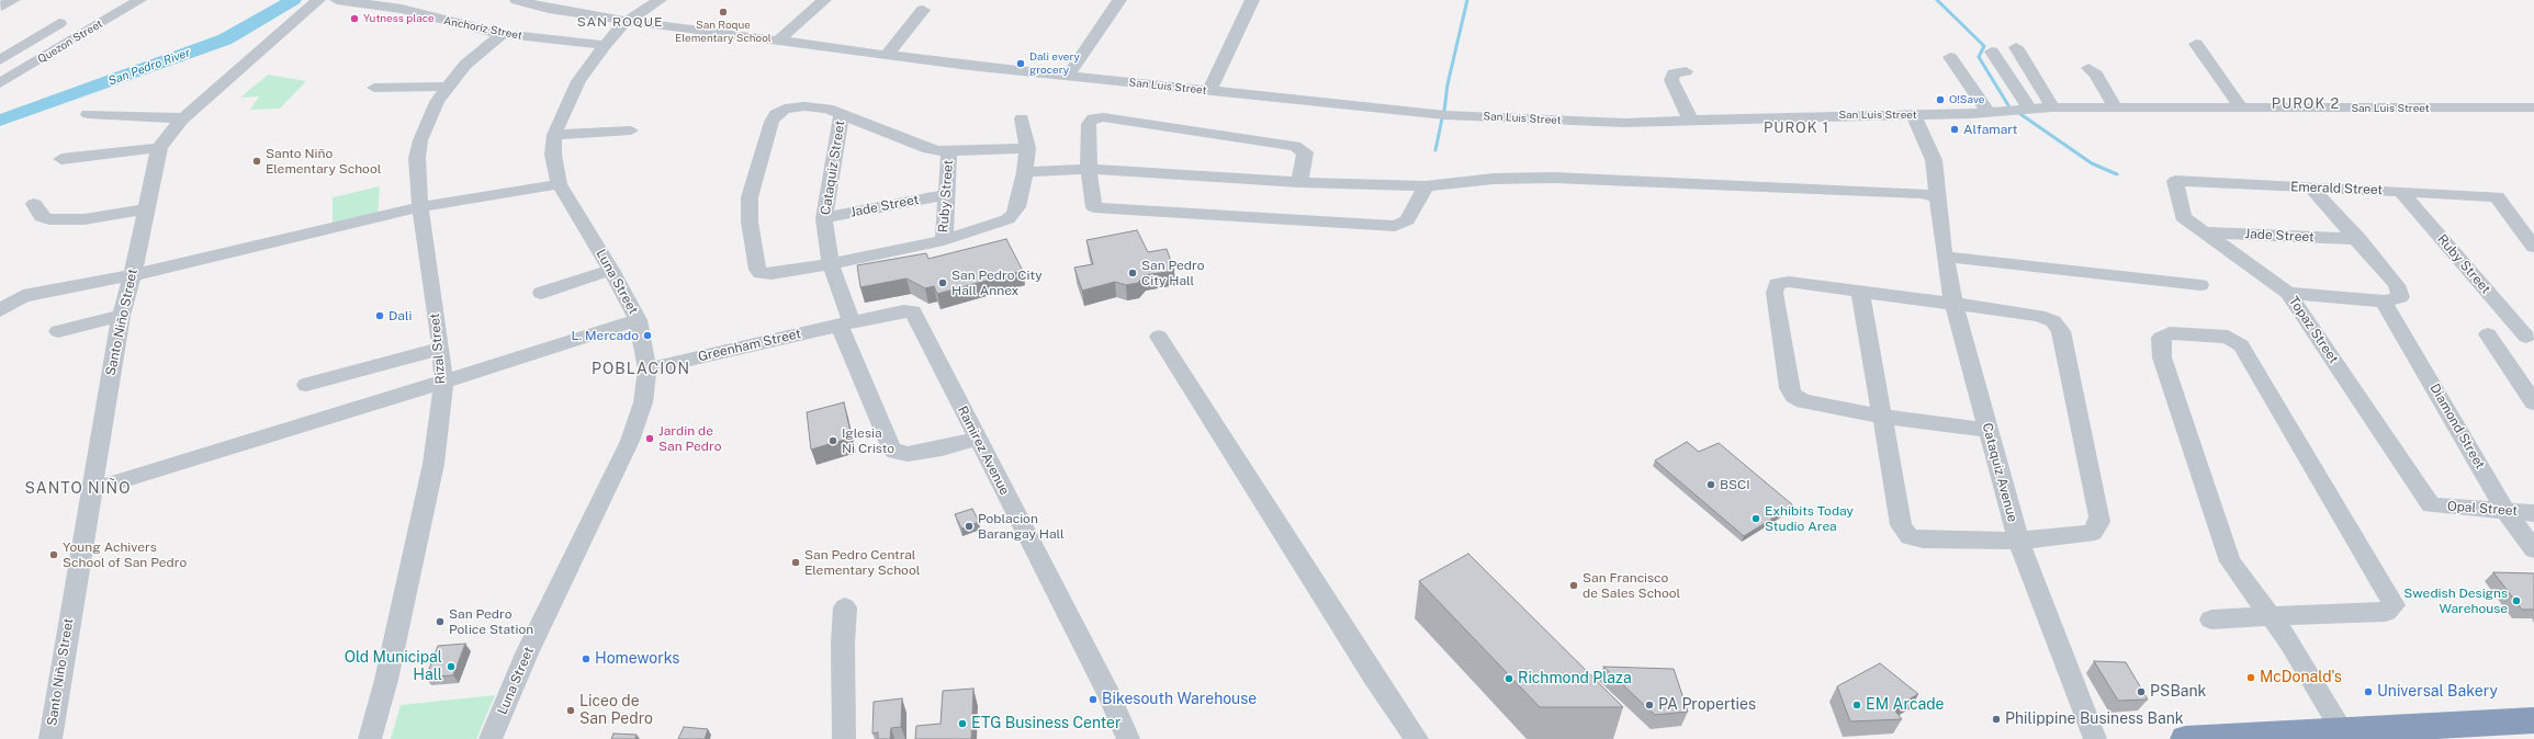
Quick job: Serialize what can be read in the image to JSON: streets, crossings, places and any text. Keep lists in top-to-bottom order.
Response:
{
  "streets": {
    "street": [
      "Anchoriz Street",
      "Quezon Street",
      "San Luis Street",
      "Cataquiz Street",
      "Emerald Street",
      "Ruby Street",
      "Jade Street",
      "Luna Street",
      "Santo Niño Street",
      "Topaz Street",
      "Greenham Street",
      "Rizal Street",
      "Diamond Street",
      "Ramirez Avenue",
      "Cataquiz Avenue",
      "Opal Street"
    ]
  },
  "crossings": [
    ["Anchoriz Street", "Luna Street"],
    ["Anchoriz Street", "Rizal Street"],
    ["San Luis Street", "Luna Street"],
    ["San Luis Street", "Cataquiz Avenue"],
    ["Cataquiz Street", "Jade Street"],
    ["Cataquiz Street", "Greenham Street"],
    ["Cataquiz Street", "Ramirez Avenue"],
    ["Emerald Street", "Ruby Street"],
    ["Emerald Street", "Topaz Street"],
    ["Emerald Street", "Diamond Street"],
    ["Ruby Street", "Jade Street"],
    ["Jade Street", "Topaz Street"],
    ["Jade Street", "Diamond Street"],
    ["Luna Street", "Greenham Street"],
    ["Topaz Street", "Opal Street"],
    ["Greenham Street", "Ramirez Avenue"],
    ["Diamond Street", "Opal Street"]
  ],
  "districts": [
    "SAN ROQUE",
    "PUROK 2",
    "PUROK 1",
    "POBLACION",
    "SANTO NIÑO"
  ],
  "water": ["San Pedro River"],
  "places": [
    "San Roque Elementary School",
    "Yutness place",
    "Dali every grocery",
    "O!Save",
    "Alfamart",
    "Santo Niño Elementary School",
    "San Pedro City Hall",
    "San Pedro City Hall Annex",
    "Dali",
    "L. Mercado",
    "Jardin de San Pedro",
    "Iglesia Ni Cristo",
    "BSCI",
    "Exhibits Today Studio Area",
    "Poblacion Barangay Hall",
    "Young Achivers School of San Pedro",
    "San Pedro Central Elementary School",
    "San Francisco de Sales School",
    "Swedish Designs Warehouse",
    "San Pedro Police Station",
    "Homeworks",
    "Old Municipal Hall",
    "McDonald's",
    "Richmond Plaza",
    "PSBank",
    "Universal Bakery",
    "Bikesouth Warehouse",
    "PA Properties",
    "EM Arcade",
    "Liceo de San Pedro",
    "Philippine Business Bank",
    "ETG Business Center"
  ]
}
